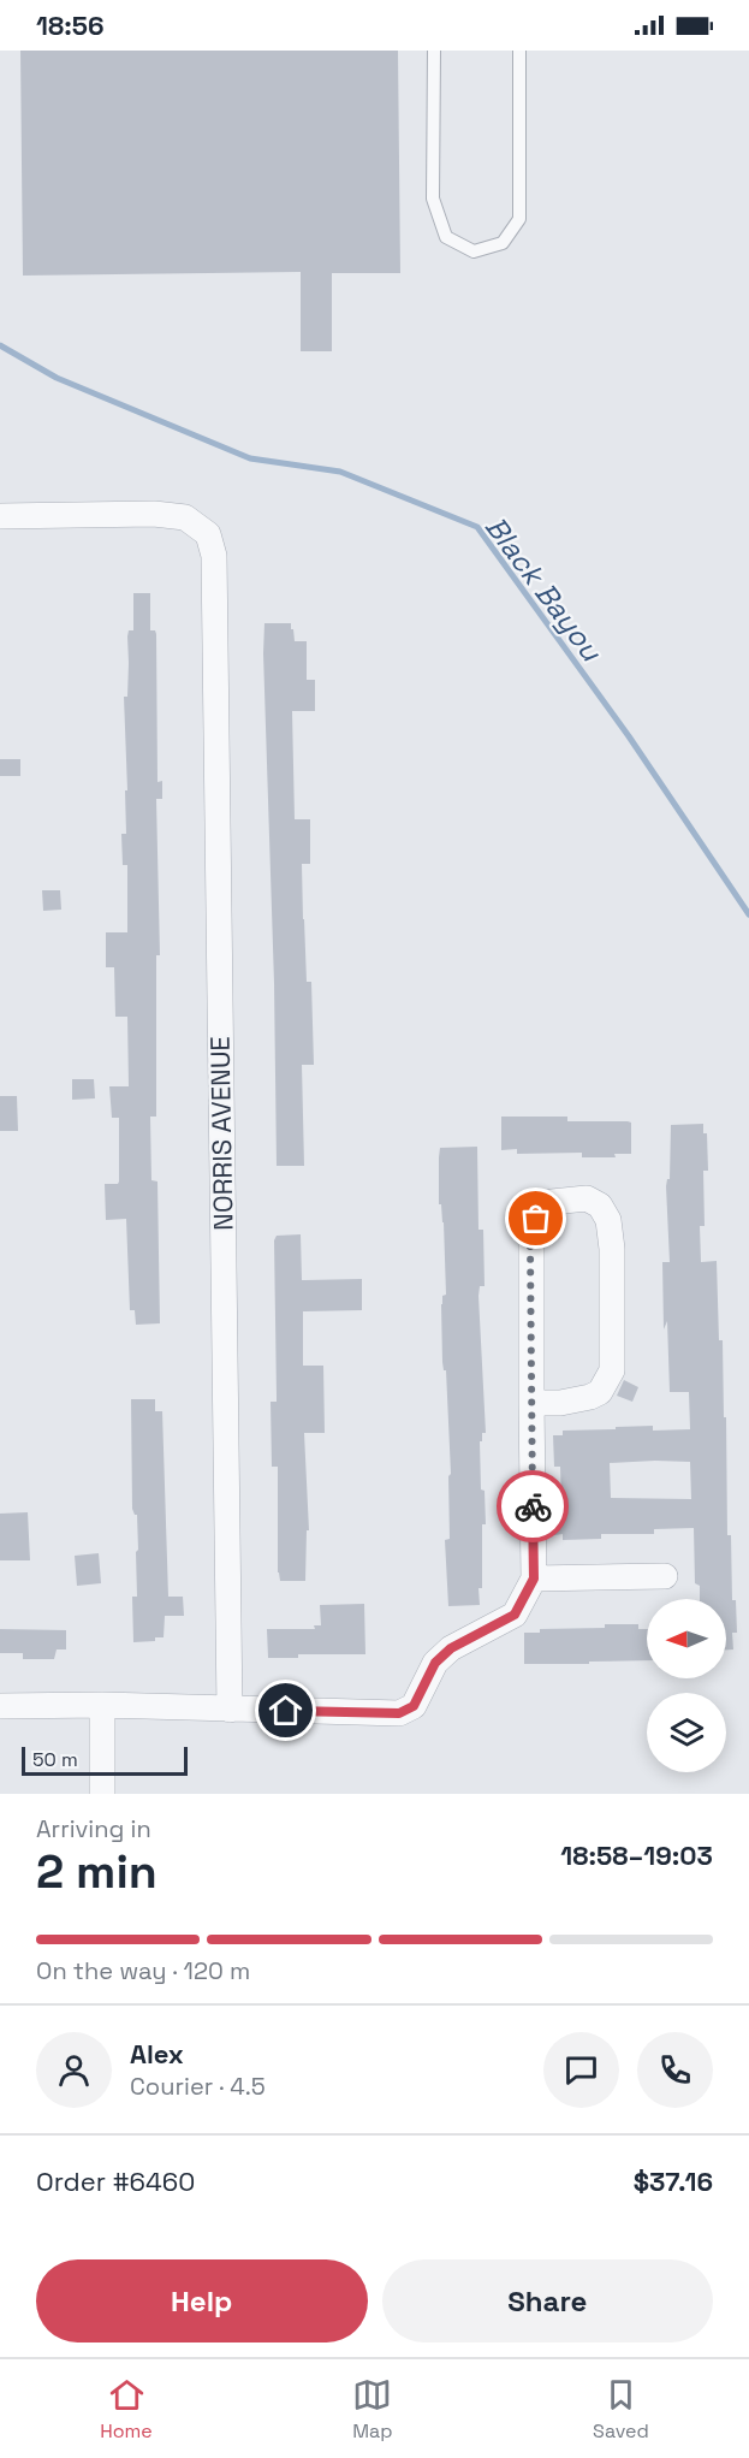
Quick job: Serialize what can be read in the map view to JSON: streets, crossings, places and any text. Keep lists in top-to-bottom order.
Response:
{
  "streets": {
    "street": ["NORRIS AVENUE"]
  },
  "water": ["Black Bayou"],
  "scale_bar": "50 m",
  "north": "left",
  "page": {
    "status": "18:56",
    "scale": "50 m",
    "heading": ["2 min", "Arriving in", "18:58–19:03"],
    "panel": [
      "Alex",
      "Courier · 4.5",
      "Order #6460",
      "$37.16"
    ],
    "bar": "On the way · 120 m",
    "buttons": ["Help", "Share"],
    "tabs": ["Home", "Map", "Saved"]
  }
}
